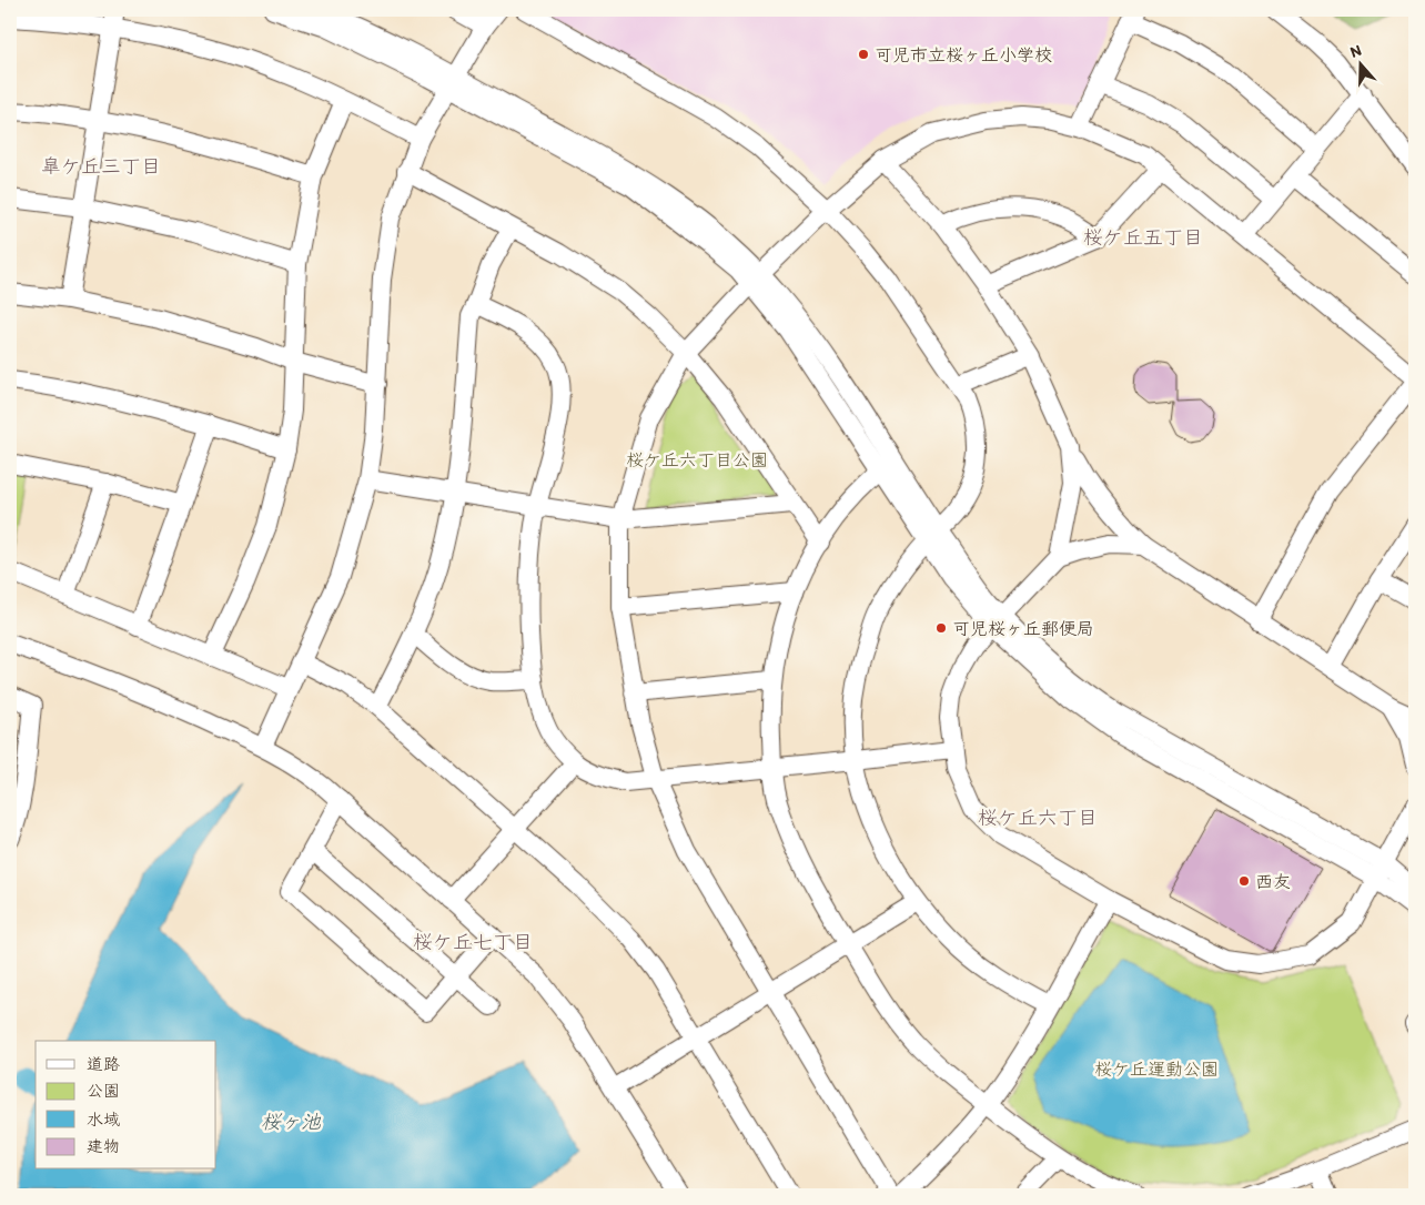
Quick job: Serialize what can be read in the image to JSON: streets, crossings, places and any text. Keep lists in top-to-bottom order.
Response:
{
  "districts": [
    "皐ケ丘三丁目",
    "桜ケ丘五丁目",
    "桜ケ丘六丁目",
    "桜ケ丘七丁目"
  ],
  "water": ["桜ヶ池"],
  "parks": ["桜ケ丘六丁目公園", "桜ケ丘運動公園"],
  "places": ["可児市立桜ヶ丘小学校", "可児桜ヶ丘郵便局", "西友"],
  "legend": [
    "道路",
    "公園",
    "水域",
    "建物"
  ],
  "north": "top"
}
